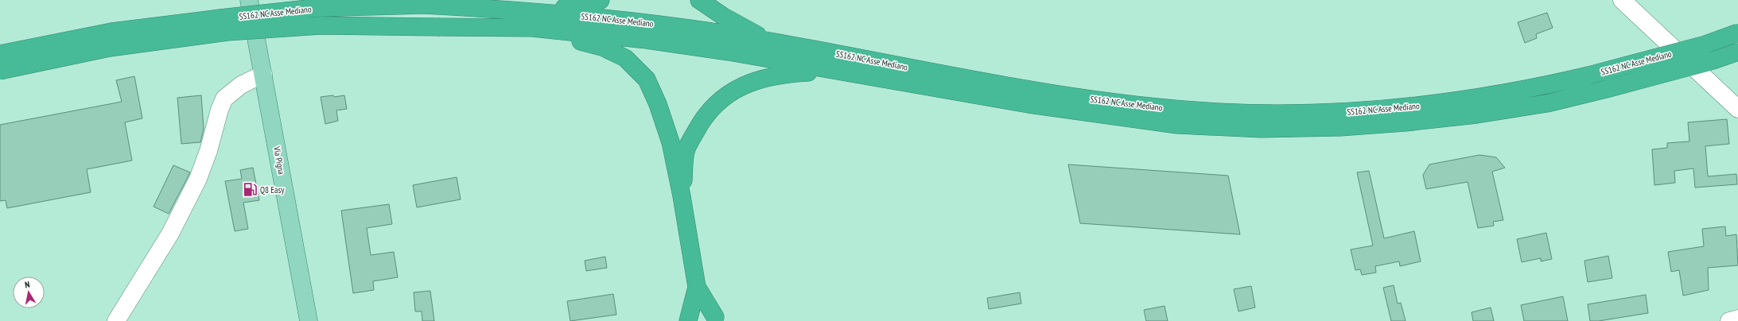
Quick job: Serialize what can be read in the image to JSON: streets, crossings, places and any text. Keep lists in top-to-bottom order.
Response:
{
  "streets": {
    "highway": ["SS162 NC Asse Mediano"],
    "main road": ["Via Pigna"]
  },
  "places": {
    "fuel station": ["Q8 Easy"]
  },
  "north": "top"
}
